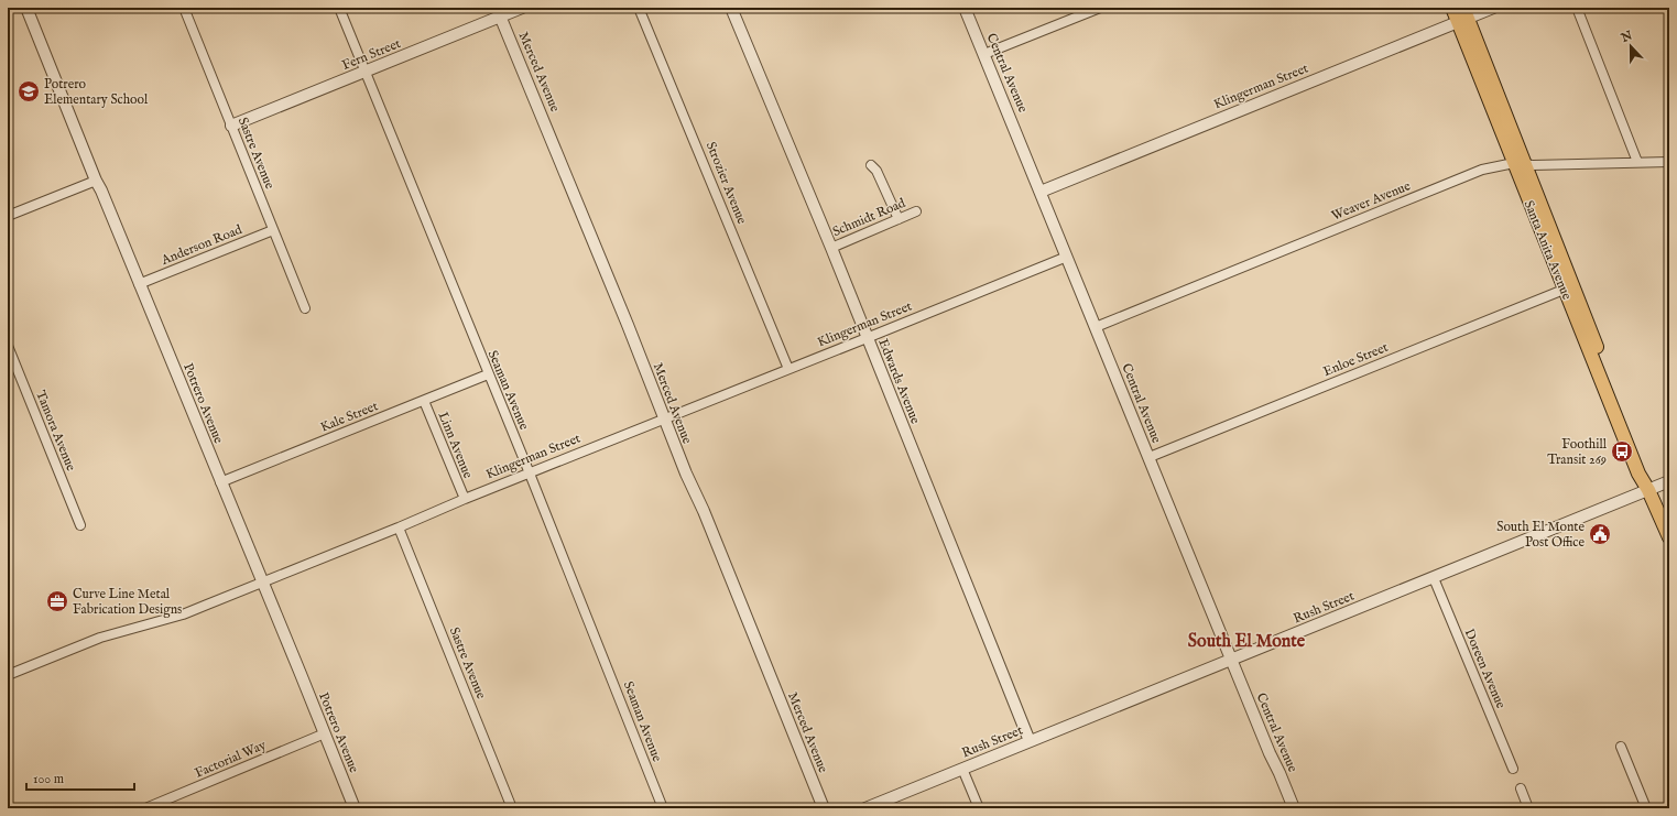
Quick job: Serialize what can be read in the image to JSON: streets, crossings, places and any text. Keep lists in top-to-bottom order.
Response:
{
  "streets": {
    "main road": ["Santa Anita Avenue"],
    "street": [
      "Fern Street",
      "Merced Avenue",
      "Central Avenue",
      "Klingerman Street",
      "Sastre Avenue",
      "Strozier Avenue",
      "Weaver Avenue",
      "Schmidt Road",
      "Anderson Road",
      "Enloe Street",
      "Edwards Avenue",
      "Seaman Avenue",
      "Potrero Avenue",
      "Kale Street",
      "Tamora Avenue",
      "Linn Avenue",
      "Rush Street",
      "Doreen Avenue",
      "Factorial Way"
    ]
  },
  "crossings": [
    ["Fern Street", "Merced Avenue"],
    ["Fern Street", "Sastre Avenue"],
    ["Fern Street", "Seaman Avenue"],
    ["Merced Avenue", "Klingerman Street"],
    ["Central Avenue", "Klingerman Street"],
    ["Central Avenue", "Weaver Avenue"],
    ["Central Avenue", "Enloe Street"],
    ["Central Avenue", "Rush Street"],
    ["Klingerman Street", "Sastre Avenue"],
    ["Klingerman Street", "Strozier Avenue"],
    ["Klingerman Street", "Santa Anita Avenue"],
    ["Klingerman Street", "Edwards Avenue"],
    ["Klingerman Street", "Seaman Avenue"],
    ["Klingerman Street", "Potrero Avenue"],
    ["Klingerman Street", "Linn Avenue"],
    ["Sastre Avenue", "Anderson Road"],
    ["Weaver Avenue", "Santa Anita Avenue"],
    ["Schmidt Road", "Edwards Avenue"],
    ["Anderson Road", "Potrero Avenue"],
    ["Santa Anita Avenue", "Enloe Street"],
    ["Santa Anita Avenue", "Rush Street"],
    ["Edwards Avenue", "Rush Street"],
    ["Seaman Avenue", "Kale Street"],
    ["Potrero Avenue", "Kale Street"],
    ["Potrero Avenue", "Factorial Way"],
    ["Kale Street", "Linn Avenue"],
    ["Rush Street", "Doreen Avenue"]
  ],
  "districts": ["South El Monte"],
  "places": {
    "school or university": ["Potrero Elementary School"],
    "bus stop": ["Foothill Transit 269"],
    "public building": ["South El Monte Post Office"],
    "office": ["Curve Line Metal Fabrication Designs"]
  },
  "scale_bar": "100 m",
  "north": "top"
}
